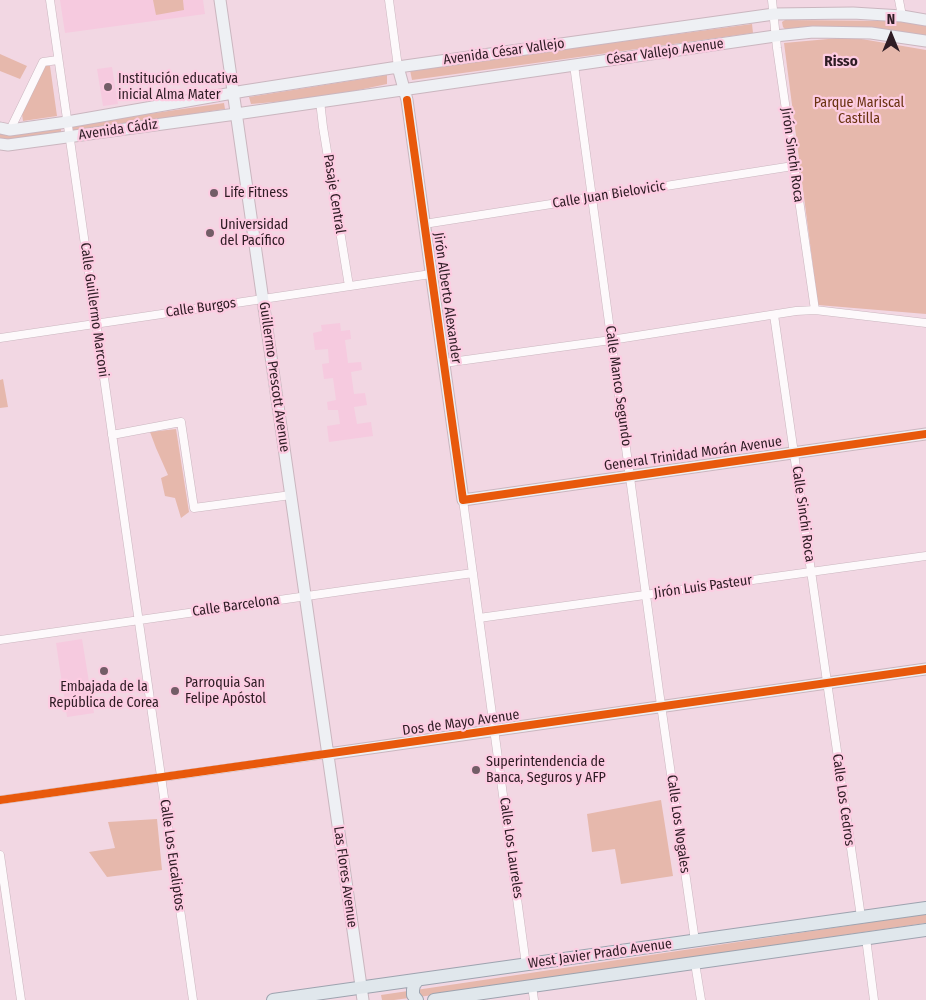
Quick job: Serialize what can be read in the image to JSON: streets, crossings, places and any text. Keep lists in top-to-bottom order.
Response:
{
  "streets": {
    "main road": [
      "Avenida César Vallejo",
      "César Vallejo Avenue",
      "Avenida Cádiz",
      "Jirón Alberto Alexander",
      "Guillermo Prescott Avenue",
      "General Trinidad Morán Avenue",
      "Dos de Mayo Avenue",
      "Las Flores Avenue",
      "West Javier Prado Avenue"
    ],
    "street": [
      "Jirón Sinchi Roca",
      "Pasaje Central",
      "Calle Juan Bielovicic",
      "Calle Burgos",
      "Calle Guillermo Marconi",
      "Calle Manco Segundo",
      "Calle Sinchi Roca",
      "Jirón Luis Pasteur",
      "Calle Barcelona",
      "Calle Los Cedros",
      "Calle Los Nogales",
      "Calle Los Laureles",
      "Calle Los Eucaliptos"
    ]
  },
  "crossings": [
    ["Avenida César Vallejo", "Avenida Cádiz"],
    ["Avenida César Vallejo", "Jirón Sinchi Roca"],
    ["Avenida César Vallejo", "Jirón Alberto Alexander"],
    ["Avenida César Vallejo", "Guillermo Prescott Avenue"],
    ["César Vallejo Avenue", "Jirón Sinchi Roca"],
    ["César Vallejo Avenue", "Jirón Alberto Alexander"],
    ["César Vallejo Avenue", "Calle Manco Segundo"],
    ["Avenida Cádiz", "Calle Guillermo Marconi"],
    ["Avenida Cádiz", "Guillermo Prescott Avenue"],
    ["Jirón Sinchi Roca", "Calle Juan Bielovicic"],
    ["Pasaje Central", "Calle Burgos"],
    ["Calle Juan Bielovicic", "Jirón Alberto Alexander"],
    ["Calle Juan Bielovicic", "Calle Manco Segundo"],
    ["Jirón Alberto Alexander", "Calle Burgos"],
    ["Jirón Alberto Alexander", "General Trinidad Morán Avenue"],
    ["Jirón Alberto Alexander", "Jirón Luis Pasteur"],
    ["Jirón Alberto Alexander", "Calle Barcelona"],
    ["Jirón Alberto Alexander", "Dos de Mayo Avenue"],
    ["Jirón Alberto Alexander", "Calle Los Laureles"],
    ["Calle Burgos", "Calle Guillermo Marconi"],
    ["Calle Burgos", "Guillermo Prescott Avenue"],
    ["Calle Guillermo Marconi", "Calle Barcelona"],
    ["Calle Guillermo Marconi", "Calle Los Eucaliptos"],
    ["Guillermo Prescott Avenue", "Calle Barcelona"],
    ["Guillermo Prescott Avenue", "Dos de Mayo Avenue"],
    ["Guillermo Prescott Avenue", "Las Flores Avenue"],
    ["Calle Manco Segundo", "General Trinidad Morán Avenue"],
    ["Calle Manco Segundo", "Jirón Luis Pasteur"],
    ["Calle Manco Segundo", "Dos de Mayo Avenue"],
    ["Calle Manco Segundo", "Calle Los Nogales"],
    ["General Trinidad Morán Avenue", "Calle Sinchi Roca"],
    ["Calle Sinchi Roca", "Jirón Luis Pasteur"],
    ["Calle Sinchi Roca", "Dos de Mayo Avenue"],
    ["Calle Sinchi Roca", "Calle Los Cedros"],
    ["Calle Barcelona", "Calle Los Eucaliptos"],
    ["Dos de Mayo Avenue", "Calle Los Cedros"],
    ["Dos de Mayo Avenue", "Calle Los Nogales"],
    ["Dos de Mayo Avenue", "Calle Los Laureles"],
    ["Dos de Mayo Avenue", "Calle Los Eucaliptos"],
    ["Dos de Mayo Avenue", "Las Flores Avenue"],
    ["Calle Los Cedros", "West Javier Prado Avenue"],
    ["Calle Los Nogales", "West Javier Prado Avenue"],
    ["Calle Los Laureles", "West Javier Prado Avenue"],
    ["Las Flores Avenue", "West Javier Prado Avenue"]
  ],
  "districts": ["Risso"],
  "parks": ["Parque Mariscal Castilla"],
  "places": [
    "Institución educativa inicial Alma Mater",
    "Life Fitness",
    "Universidad del Pacífico",
    "Embajada de la República de Corea",
    "Parroquia San Felipe Apóstol",
    "Superintendencia de Banca, Seguros y AFP"
  ],
  "north": "top"
}
